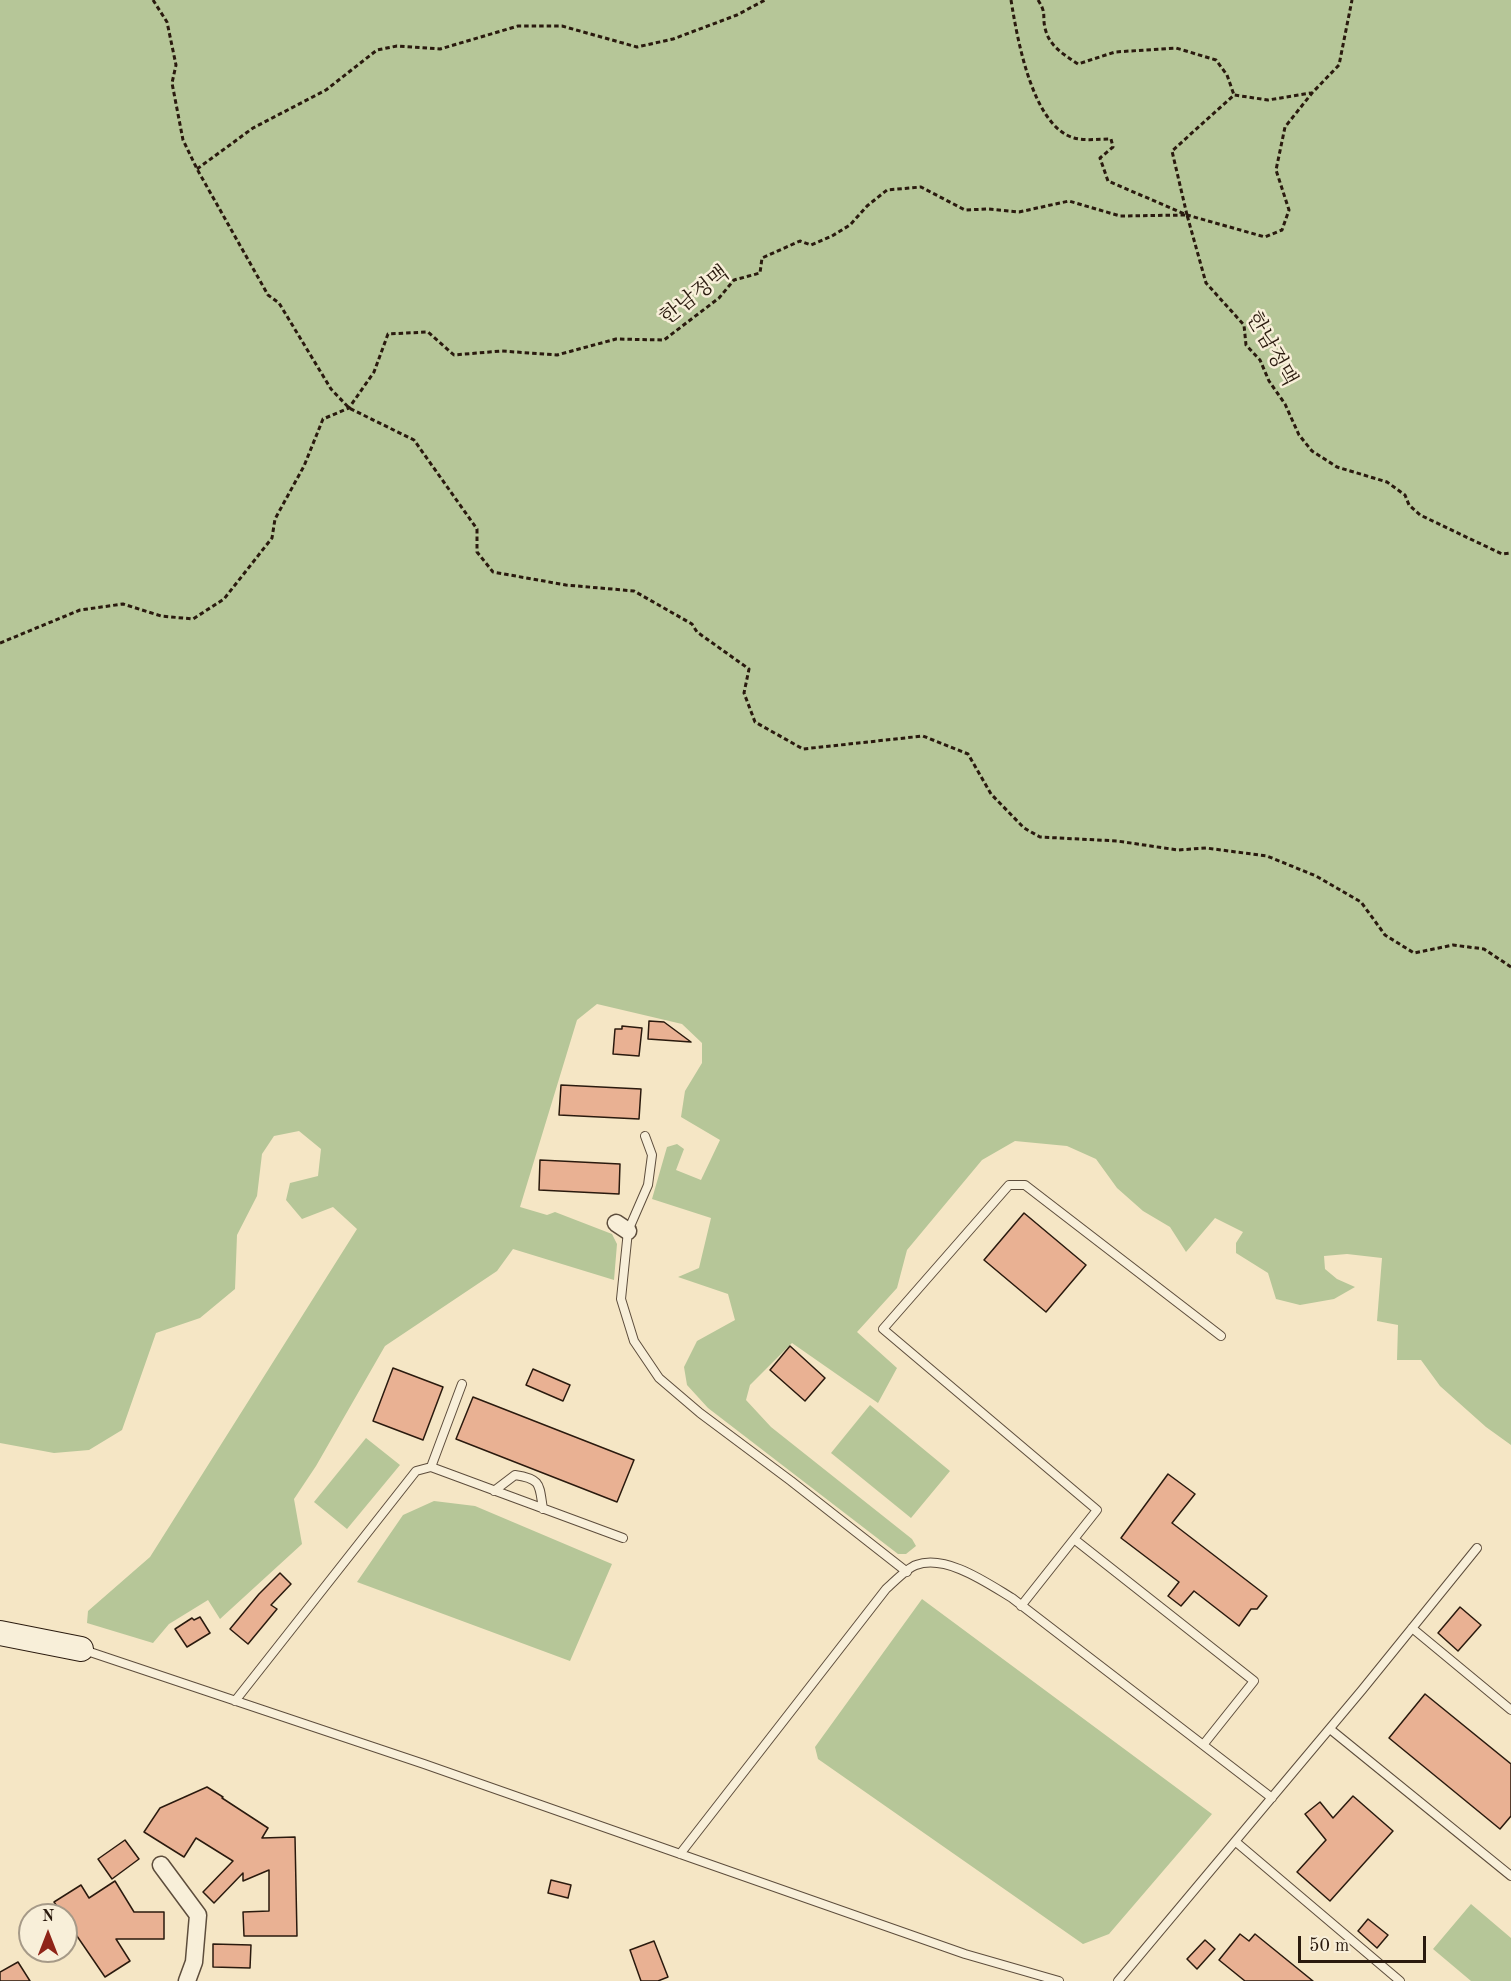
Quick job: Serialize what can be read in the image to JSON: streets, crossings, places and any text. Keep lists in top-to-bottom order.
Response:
{
  "streets": {
    "path": ["한남정맥"]
  },
  "scale_bar": "50 m",
  "north": "top"
}
